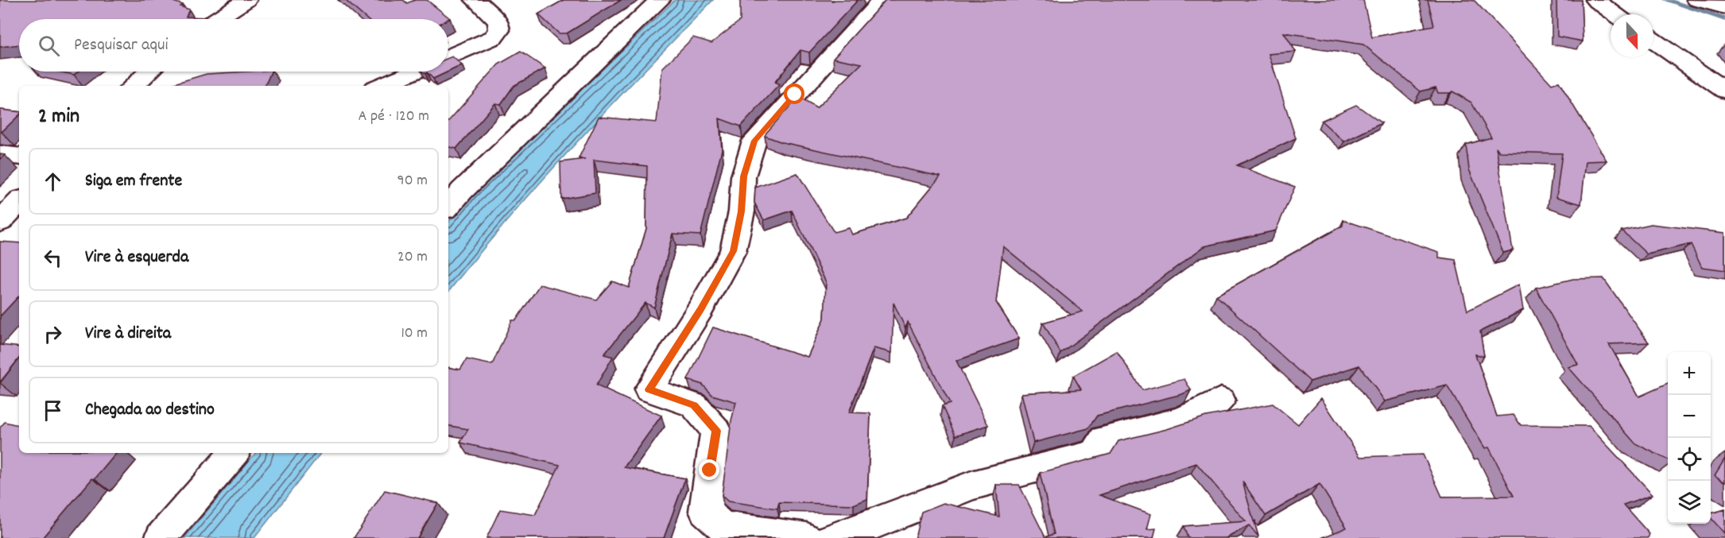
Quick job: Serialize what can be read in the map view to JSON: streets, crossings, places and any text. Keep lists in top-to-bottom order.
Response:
{
  "north": "bottom",
  "page": {
    "search": "Pesquisar aqui",
    "heading": ["2 min", "A pé · 120 m"],
    "list": [
      ["Siga em frente", "90 m"],
      ["Vire à esquerda", "20 m"],
      ["Vire à direita", "10 m"],
      "Chegada ao destino"
    ],
    "map_buttons": ["+", "−"]
  }
}
